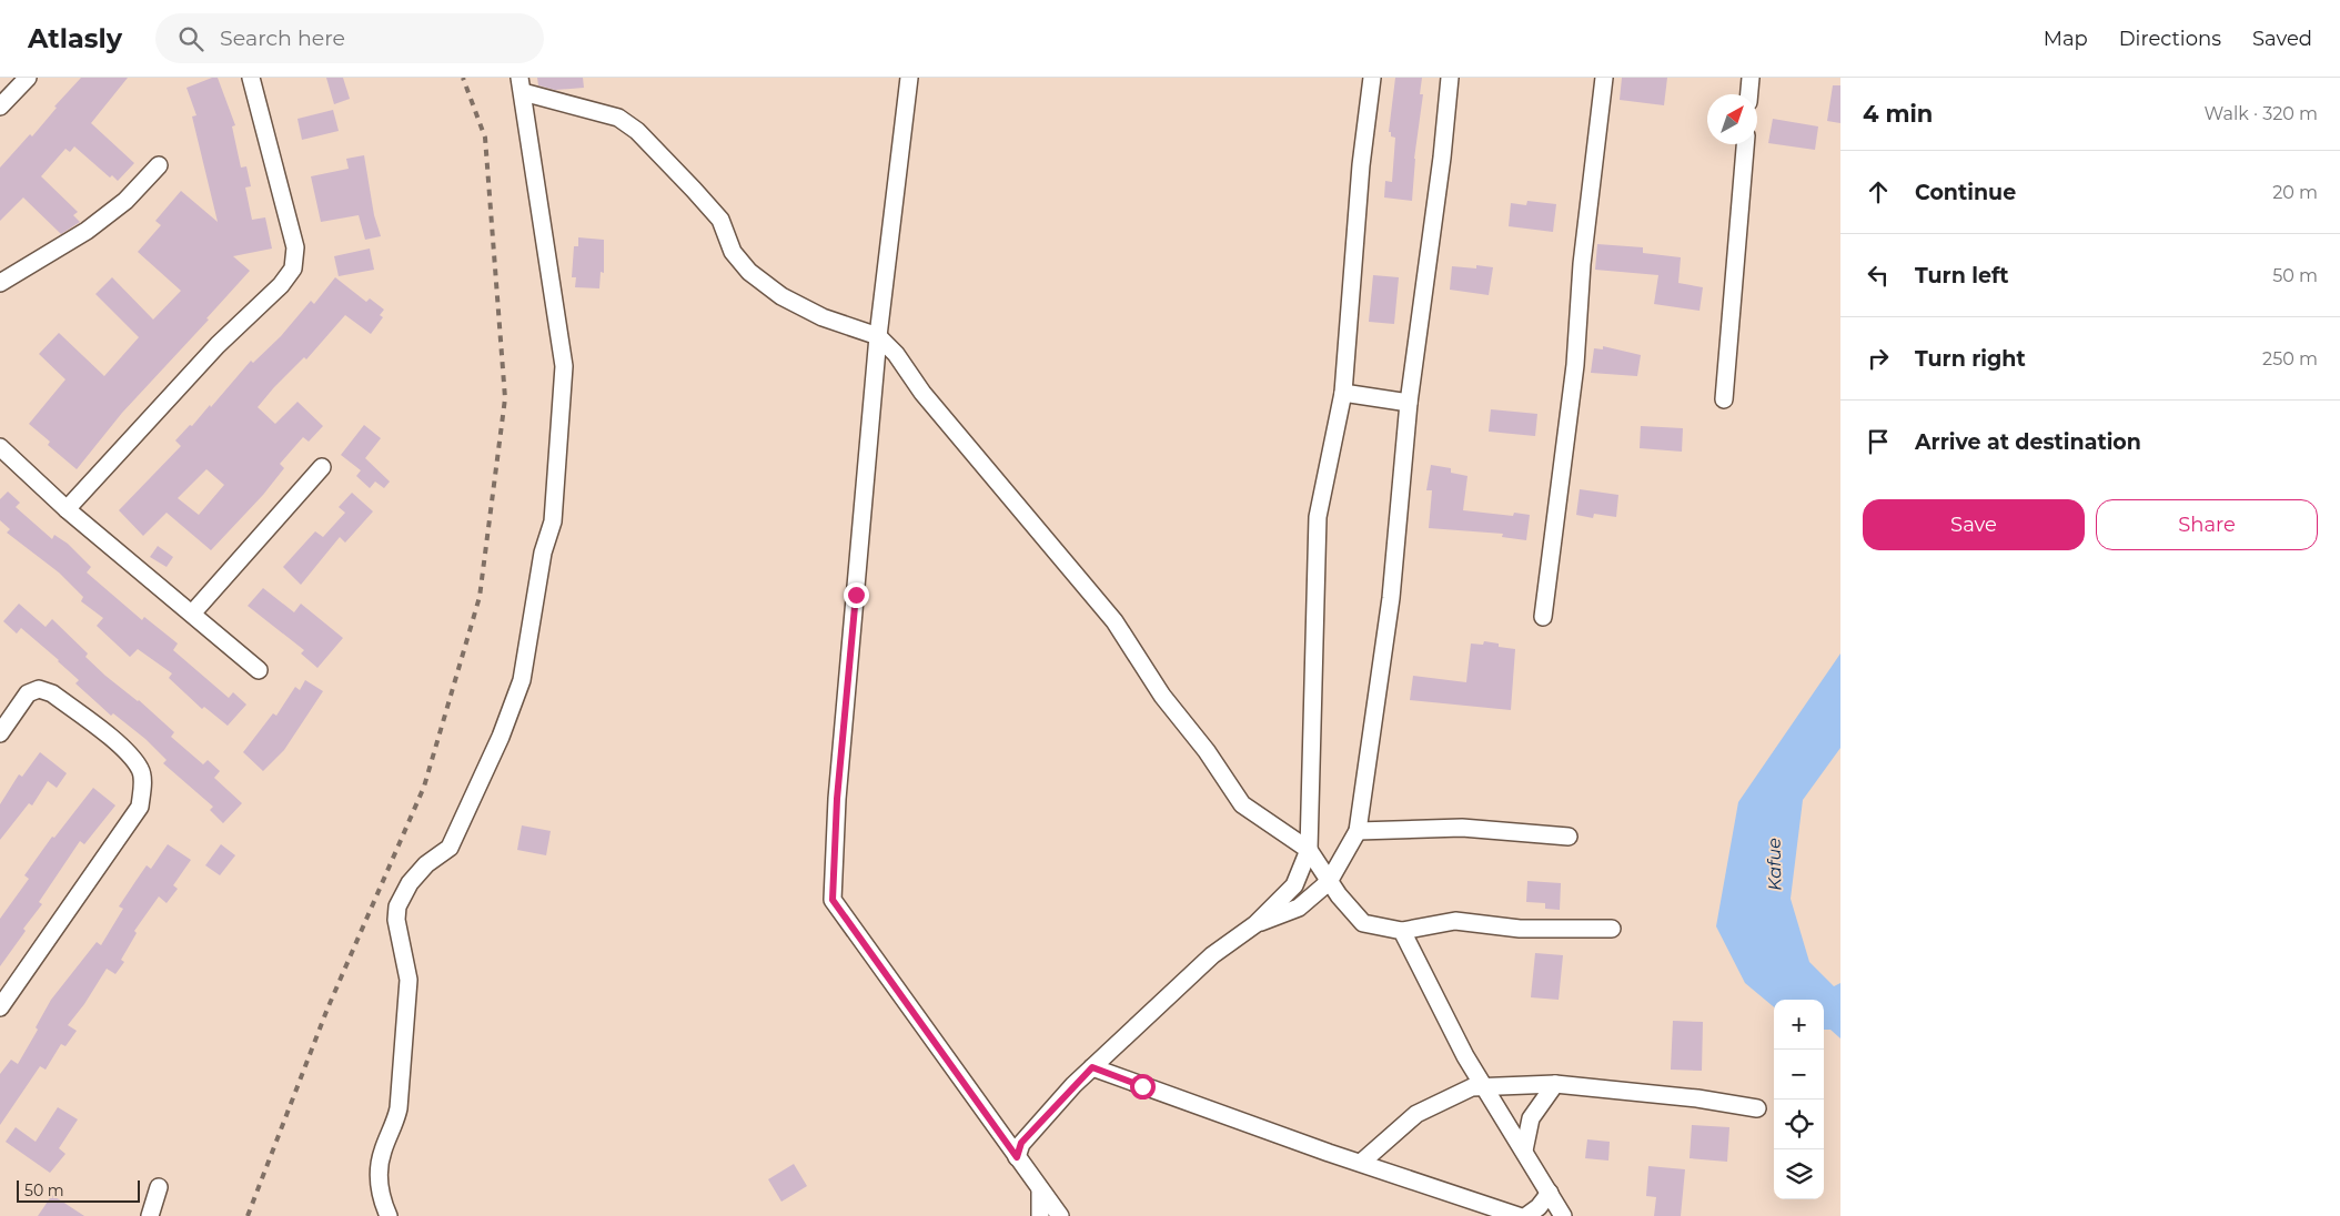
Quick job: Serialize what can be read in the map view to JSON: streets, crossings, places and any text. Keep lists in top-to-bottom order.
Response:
{
  "water": ["Kafue"],
  "scale_bar": "50 m",
  "north": "top right",
  "page": {
    "header": "Atlasly",
    "search": "Search here",
    "nav": ["Map", "Directions", "Saved"],
    "heading": ["4 min", "Walk · 320 m"],
    "list": [
      ["Continue", "20 m"],
      ["Turn left", "50 m"],
      ["Turn right", "250 m"],
      "Arrive at destination"
    ],
    "buttons": ["Save", "Share"],
    "map_buttons": ["+", "−"],
    "scale": "50 m"
  }
}
